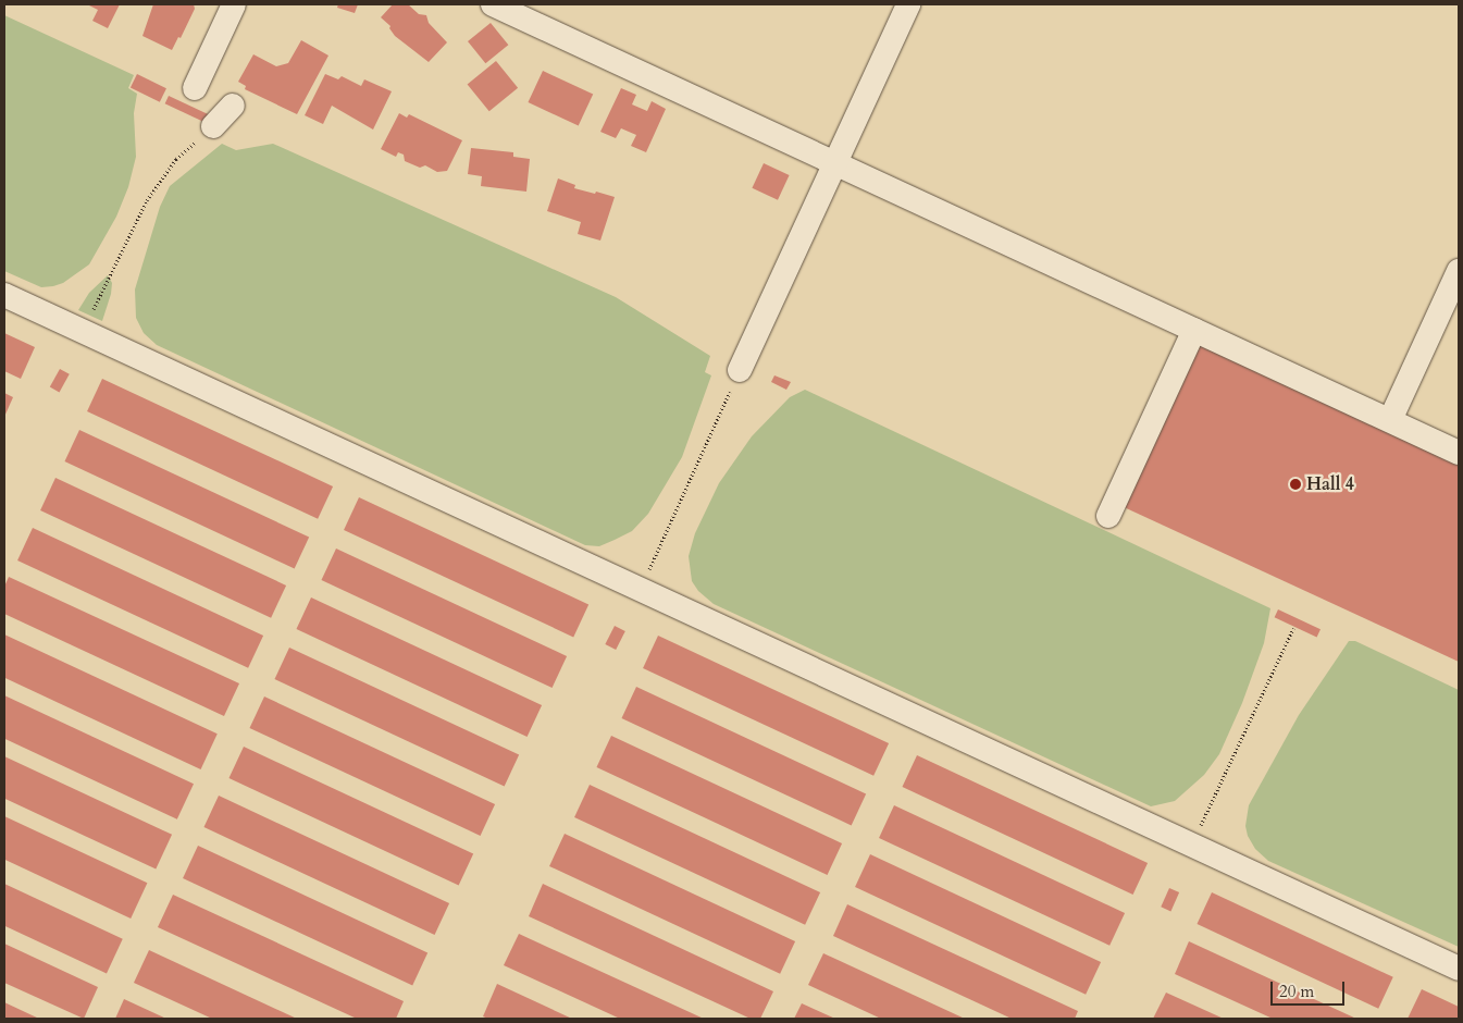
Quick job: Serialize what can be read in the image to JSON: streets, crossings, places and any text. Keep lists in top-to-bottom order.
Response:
{
  "places": ["Hall 4"],
  "scale_bar": "20 m"
}
